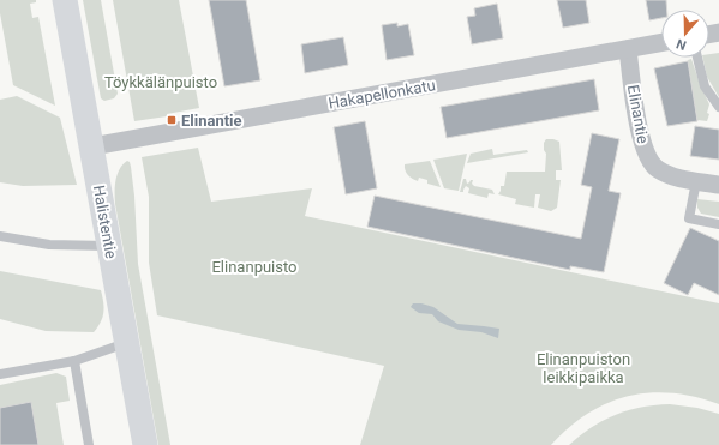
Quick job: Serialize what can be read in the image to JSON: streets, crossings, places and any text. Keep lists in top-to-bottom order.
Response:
{
  "streets": {
    "street": ["Hakapellonkatu", "Elinantie", "Halistentie"]
  },
  "crossings": [
    ["Hakapellonkatu", "Elinantie"],
    ["Hakapellonkatu", "Halistentie"]
  ],
  "parks": ["Töykkälänpuisto", "Elinanpuisto", "Elinanpuiston leikkipaikka"],
  "places": {
    "transit": ["Elinantie"]
  },
  "north": "bottom"
}
